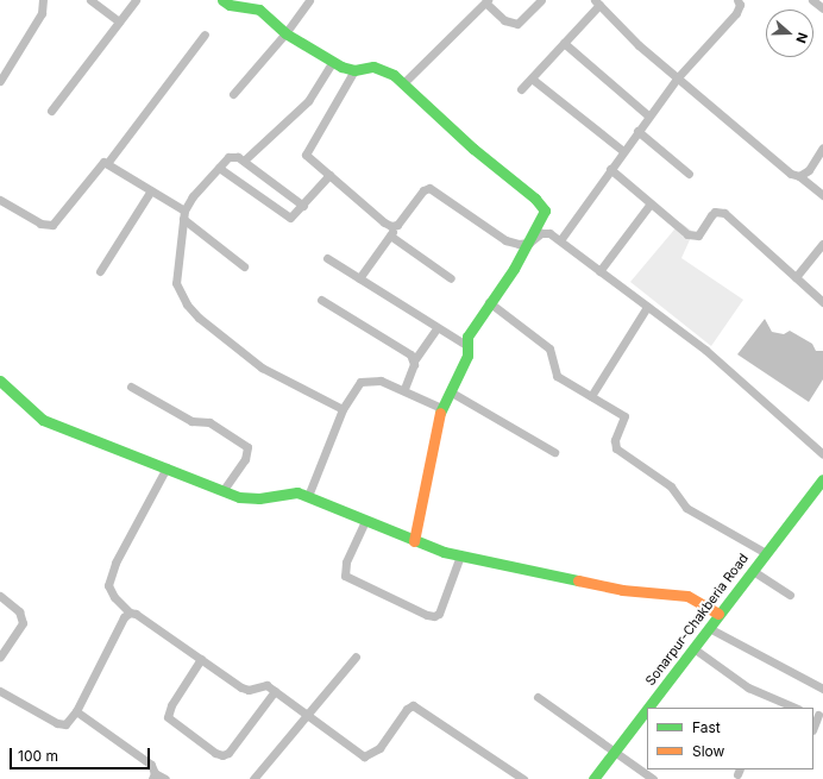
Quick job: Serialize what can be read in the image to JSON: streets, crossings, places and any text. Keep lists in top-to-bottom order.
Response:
{
  "streets": {
    "street": ["Sonarpur-Chakberia Road"]
  },
  "legend": ["Fast", "Slow"],
  "scale_bar": "100 m",
  "north": "right"
}
